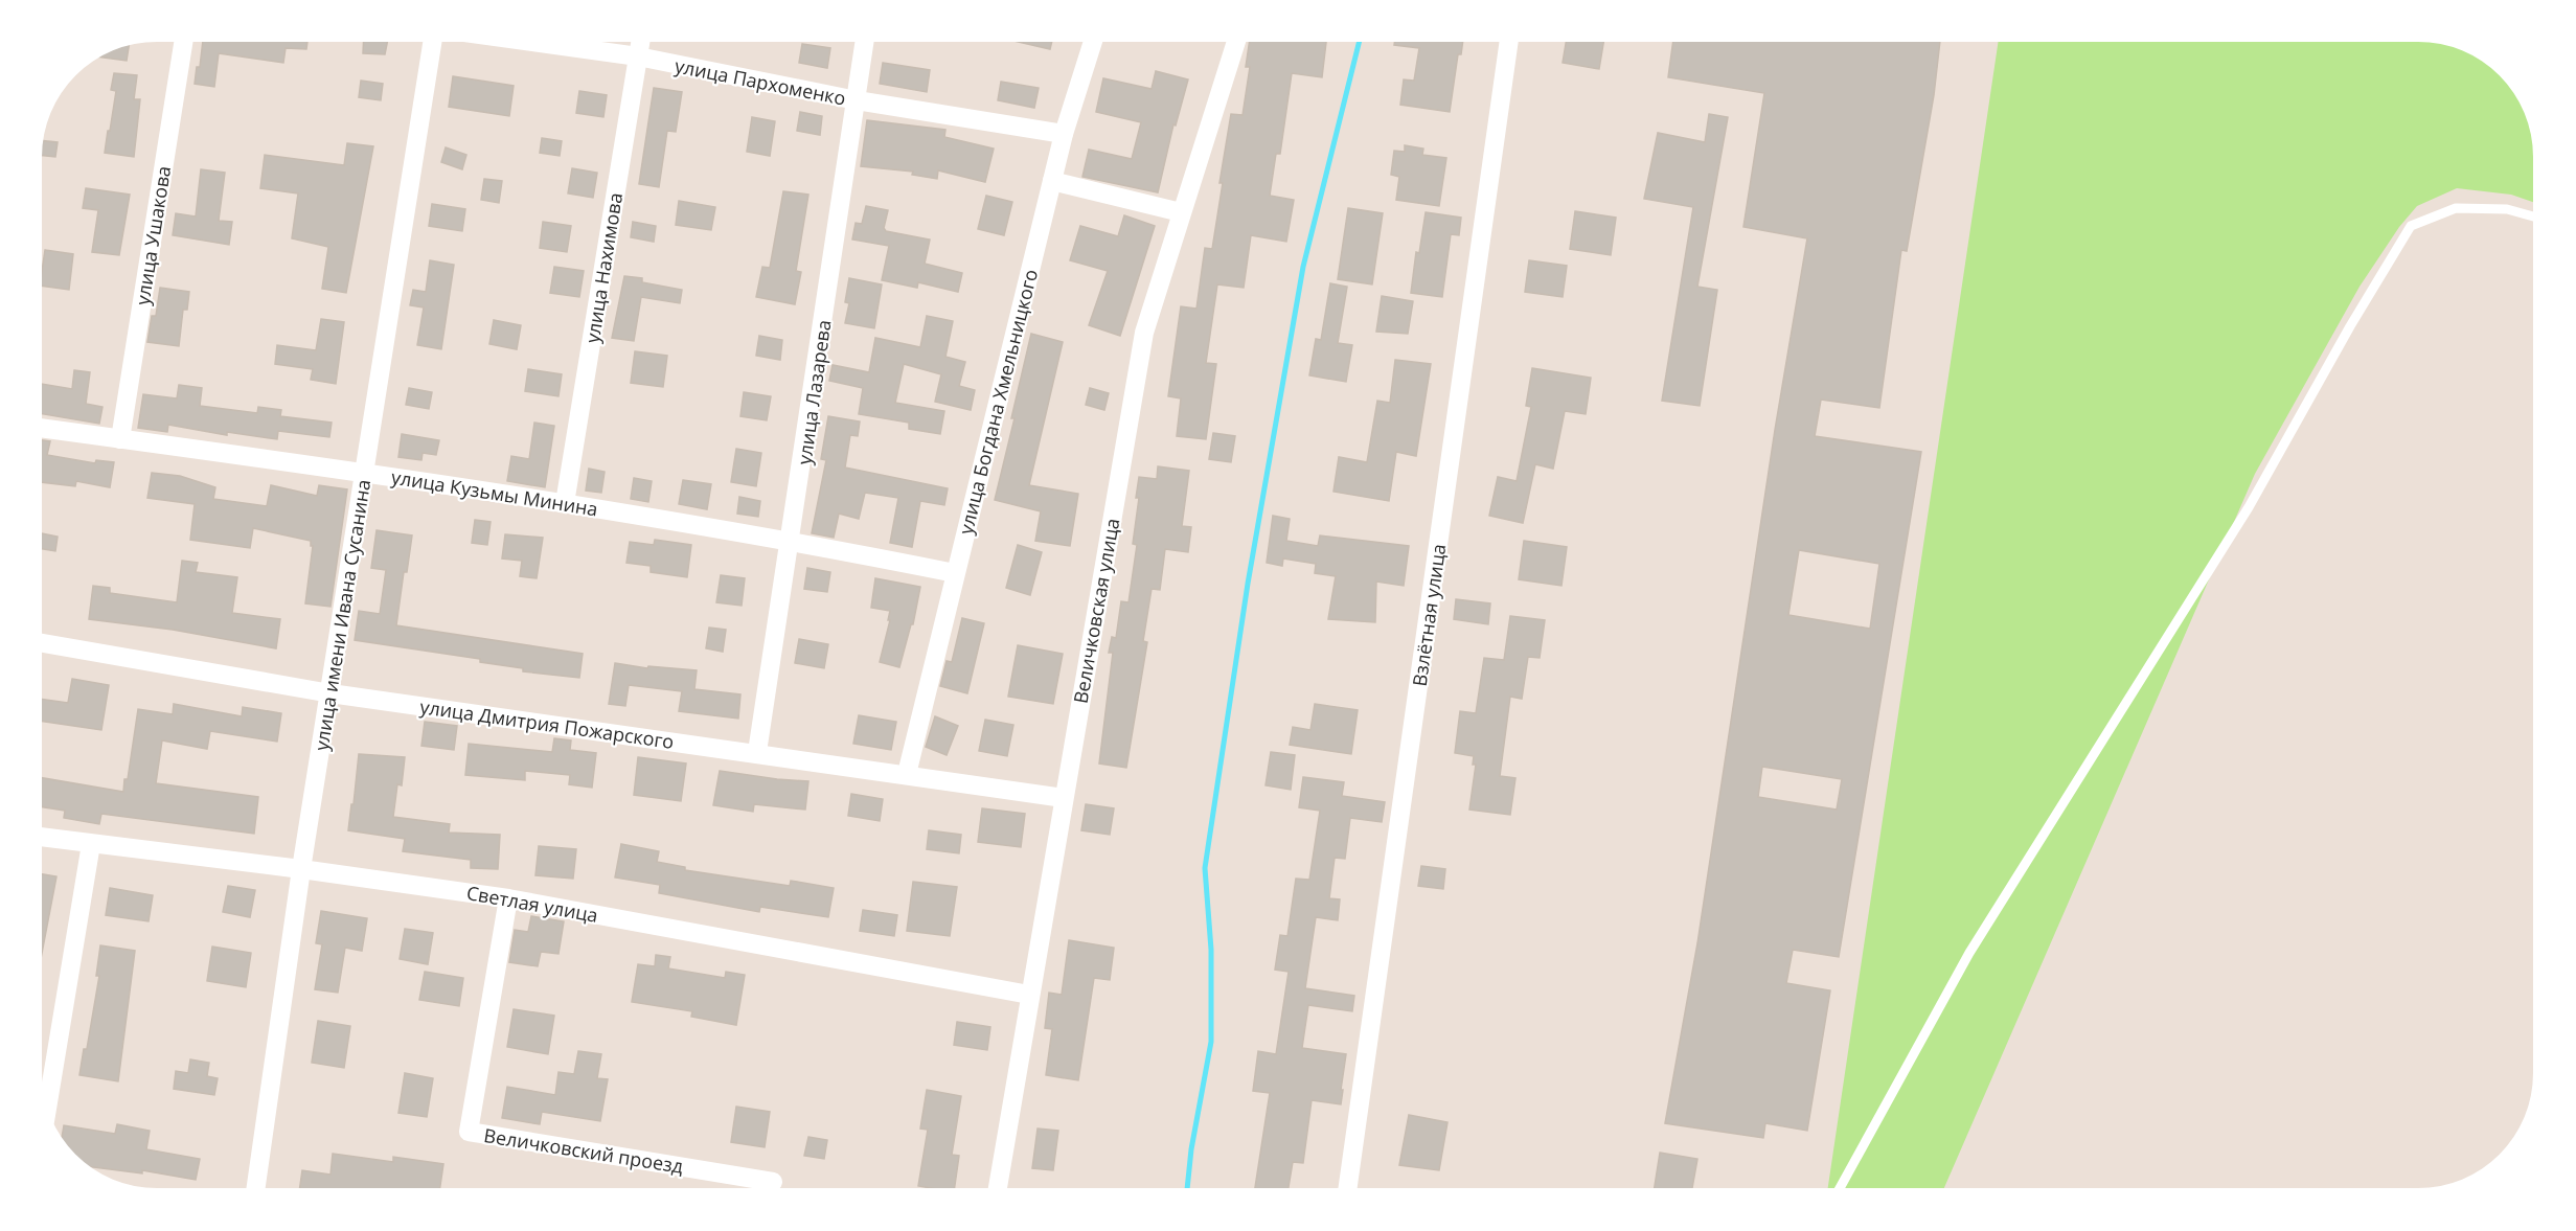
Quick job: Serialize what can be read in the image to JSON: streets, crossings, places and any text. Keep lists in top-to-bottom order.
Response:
{
  "streets": {
    "street": [
      "улица Пархоменко",
      "улица Ушакова",
      "улица Нахимова",
      "улица Лазарева",
      "улица Богдана Хмельницкого",
      "улица Кузьмы Минина",
      "Величковская улица",
      "улица имени Ивана Сусанина",
      "Взлётная улица",
      "улица Дмитрия Пожарского",
      "Светлая улица",
      "Величковский проезд"
    ]
  },
  "crossings": [
    ["улица Пархоменко", "улица Нахимова"],
    ["улица Пархоменко", "улица Лазарева"],
    ["улица Пархоменко", "улица Богдана Хмельницкого"],
    ["улица Ушакова", "улица Кузьмы Минина"],
    ["улица Нахимова", "улица Кузьмы Минина"],
    ["улица Лазарева", "улица Кузьмы Минина"],
    ["улица Лазарева", "улица Дмитрия Пожарского"],
    ["улица Богдана Хмельницкого", "улица Кузьмы Минина"],
    ["улица Богдана Хмельницкого", "улица Дмитрия Пожарского"],
    ["улица Кузьмы Минина", "улица имени Ивана Сусанина"],
    ["Величковская улица", "улица Дмитрия Пожарского"],
    ["Величковская улица", "Светлая улица"],
    ["улица имени Ивана Сусанина", "улица Дмитрия Пожарского"],
    ["улица имени Ивана Сусанина", "Светлая улица"],
    ["Светлая улица", "Величковский проезд"]
  ]
}
